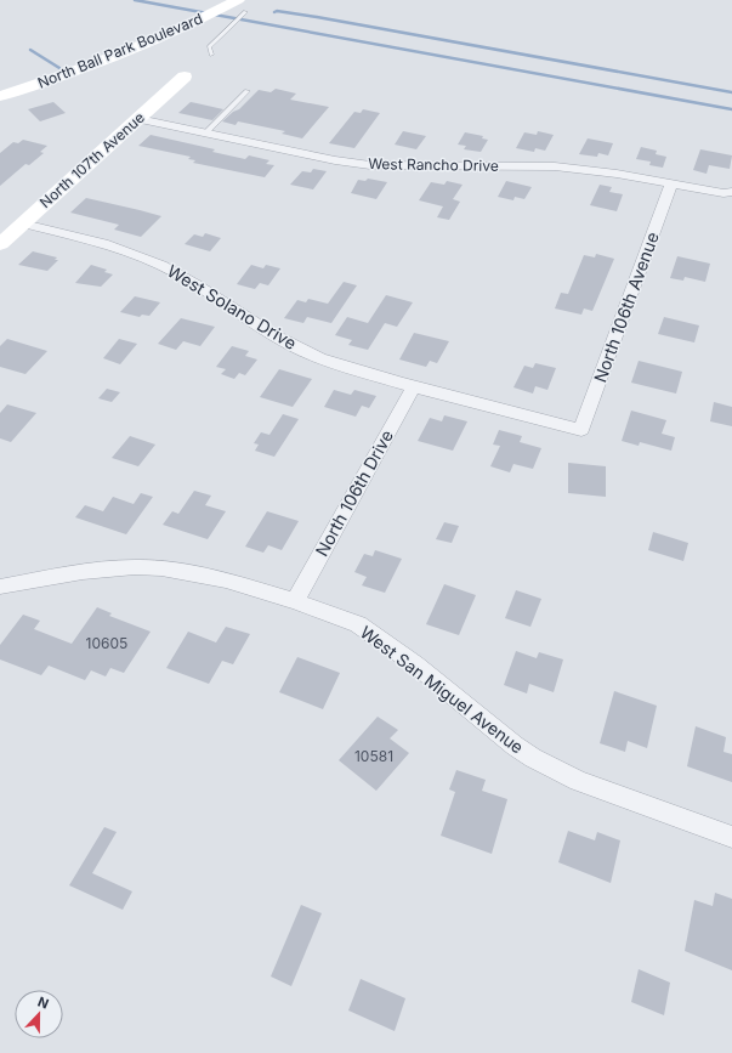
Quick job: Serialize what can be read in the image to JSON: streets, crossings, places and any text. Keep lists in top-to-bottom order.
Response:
{
  "streets": {
    "street": [
      "North Ball Park Boulevard",
      "North 107th Avenue",
      "West Rancho Drive",
      "West Solano Drive",
      "North 106th Avenue",
      "North 106th Drive",
      "West San Miguel Avenue"
    ]
  },
  "crossings": [
    ["North 107th Avenue", "West Rancho Drive"],
    ["North 107th Avenue", "West Solano Drive"],
    ["West Rancho Drive", "North 106th Avenue"],
    ["West Solano Drive", "North 106th Avenue"],
    ["West Solano Drive", "North 106th Drive"],
    ["North 106th Drive", "West San Miguel Avenue"]
  ],
  "house_numbers": ["10605", "10581"],
  "north": "top"
}
